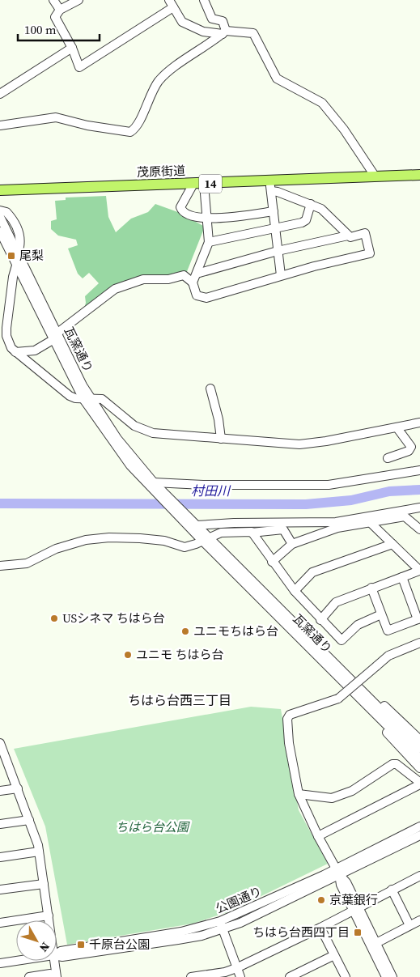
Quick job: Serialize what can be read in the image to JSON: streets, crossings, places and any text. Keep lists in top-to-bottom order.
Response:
{
  "streets": {
    "main road": ["茂原街道", "14"],
    "street": ["瓦窯通り", "公園通り"]
  },
  "districts": ["ちはら台西三丁目"],
  "water": ["村田川"],
  "parks": ["ちはら台公園"],
  "places": {
    "transit": ["尾梨", "ちはら台西四丁目", "千原台公園"],
    "other": [
      "USシネマ ちはら台",
      "ユニモちはら台",
      "ユニモ ちはら台",
      "京葉銀行"
    ]
  },
  "scale_bar": "100 m",
  "north": "bottom right"
}
